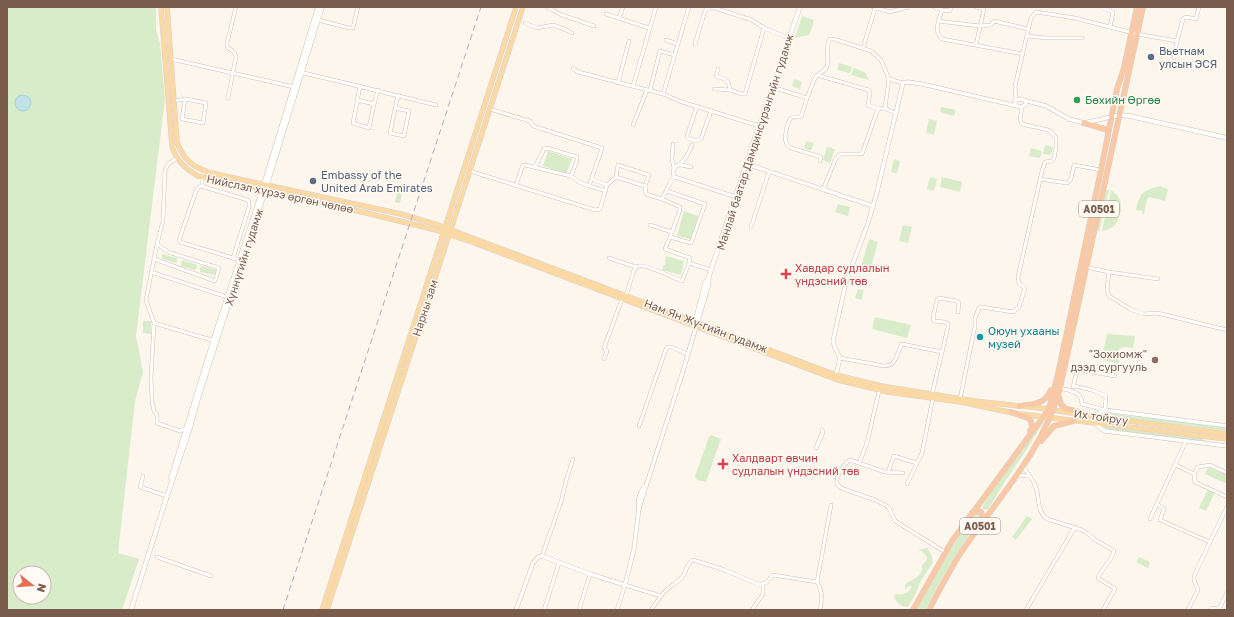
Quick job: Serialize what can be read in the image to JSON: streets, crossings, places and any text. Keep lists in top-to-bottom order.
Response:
{
  "streets": {
    "highway": ["A0501"],
    "main road": [
      "Манлай баатар Дамдинсүрэнгийн гудамж",
      "Нийслэл хүрээ өргөн чөлөө",
      "Хүннүгийн гудамж",
      "Нарны зам",
      "Нам Ян Жү-гийн гудамж",
      "Их тойруу"
    ]
  },
  "crossings": [
    ["Манлай баатар Дамдинсүрэнгийн гудамж", "Нам Ян Жү-гийн гудамж"],
    ["Нийслэл хүрээ өргөн чөлөө", "Хүннүгийн гудамж"],
    ["Нийслэл хүрээ өргөн чөлөө", "Нарны зам"],
    ["Нийслэл хүрээ өргөн чөлөө", "Нам Ян Жү-гийн гудамж"],
    ["A0501", "Их тойруу"],
    ["Нарны зам", "Нам Ян Жү-гийн гудамж"],
    ["Нам Ян Жү-гийн гудамж", "Их тойруу"]
  ],
  "places": {
    "other": [
      "Вьетнам улсын ЭСЯ",
      "Бөхийн Өргөө",
      "Embassy of the United Arab Emirates",
      "Оюун ухааны музей",
      "\"Зохиомж\" дээд сургууль"
    ],
    "health": ["Хавдар судлалын үндэсний төв", "Халдварт өвчин судлалын үндэсний төв"]
  },
  "north": "right"
}
